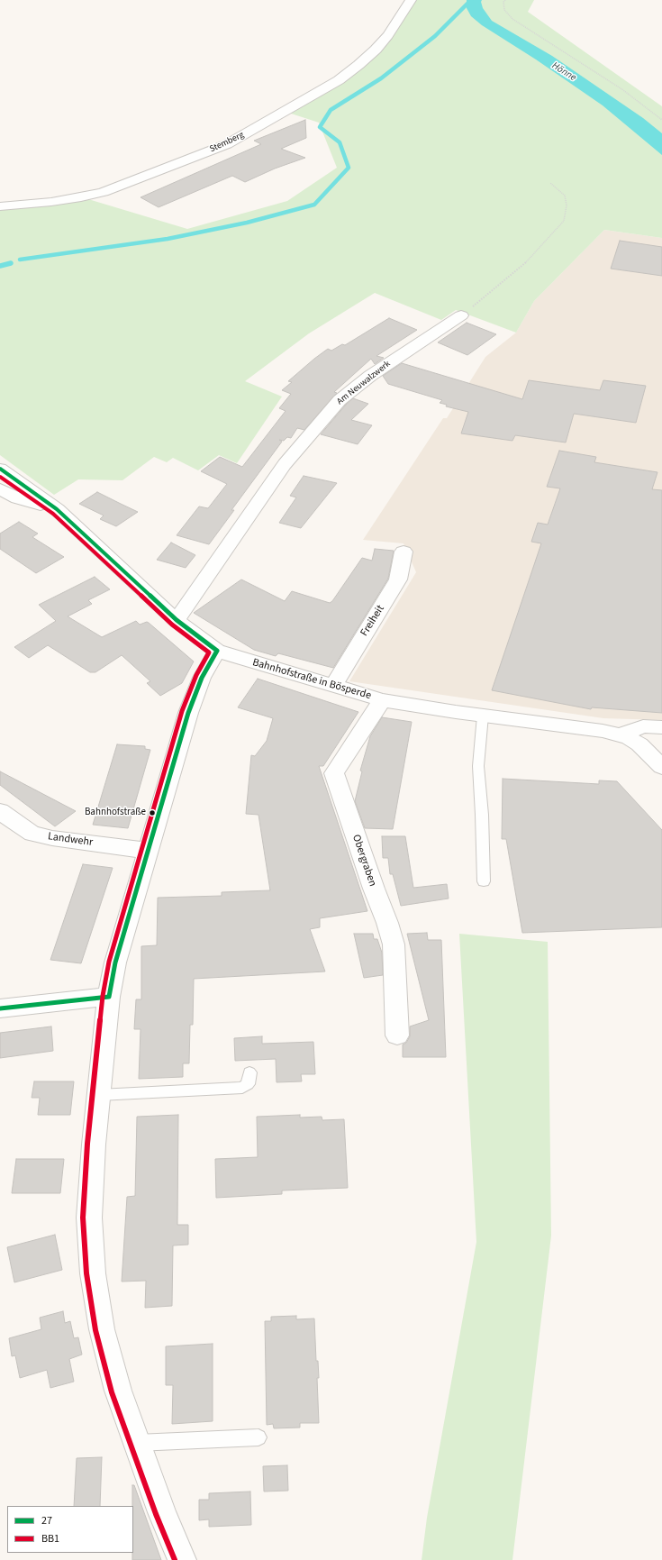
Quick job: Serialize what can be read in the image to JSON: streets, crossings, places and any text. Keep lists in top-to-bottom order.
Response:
{
  "streets": {
    "street": [
      "Stemberg",
      "Am Neuwalzwerk",
      "Freiheit",
      "Bahnhofstraße in Bösperde",
      "Landwehr",
      "Obergraben"
    ]
  },
  "crossings": [
    ["Am Neuwalzwerk", "Bahnhofstraße in Bösperde"],
    ["Freiheit", "Bahnhofstraße in Bösperde"],
    ["Bahnhofstraße in Bösperde", "Obergraben"]
  ],
  "water": ["Hönne"],
  "places": ["Bahnhofstraße"],
  "lines": ["transit line 27", "transit line BB1"],
  "legend": ["27", "BB1"]
}
